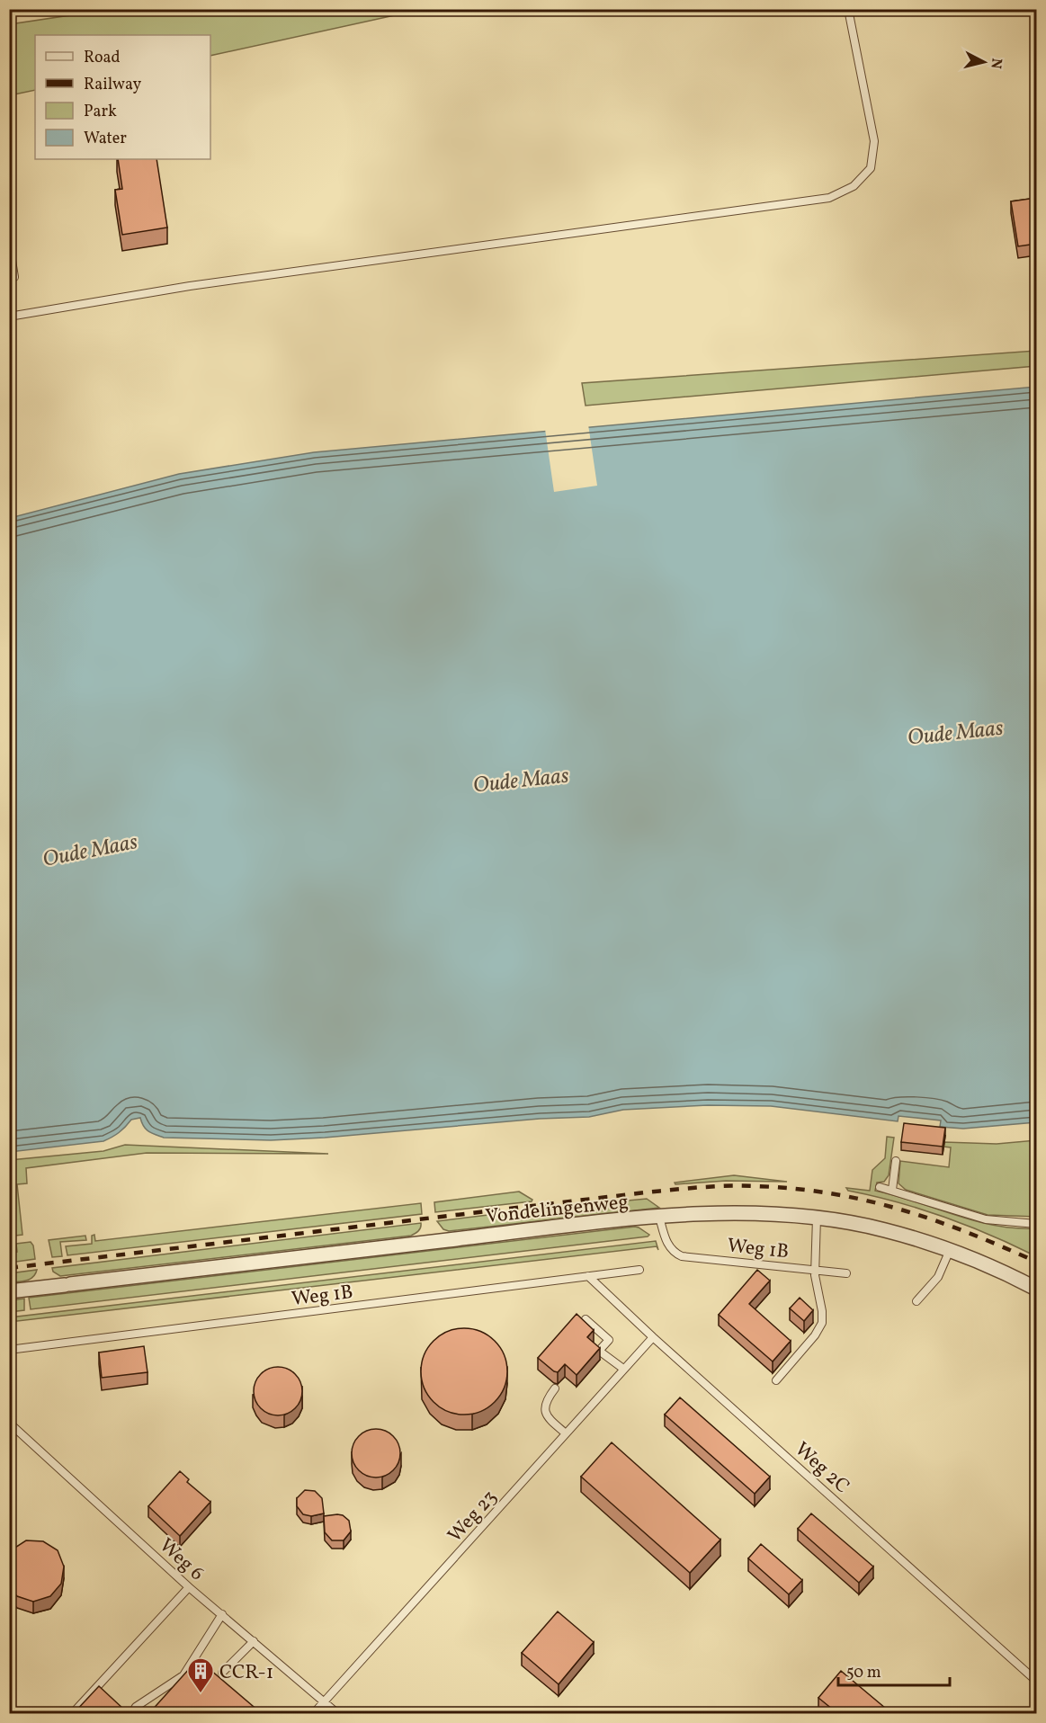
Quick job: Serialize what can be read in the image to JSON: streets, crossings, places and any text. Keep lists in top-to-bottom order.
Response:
{
  "streets": {
    "street": ["Vondelingenweg"],
    "lane": [
      "Weg 1B",
      "Weg 2C",
      "Weg 23",
      "Weg 6"
    ]
  },
  "crossings": [
    ["Vondelingenweg", "Weg 1B"],
    ["Weg 1B", "Weg 2C"],
    ["Weg 2C", "Weg 23"],
    ["Weg 23", "Weg 6"]
  ],
  "water": ["Oude Maas"],
  "places": {
    "building": ["CCR-1"]
  },
  "legend": [
    "Road",
    "Railway",
    "Park",
    "Water"
  ],
  "scale_bar": "50 m",
  "north": "right"
}
